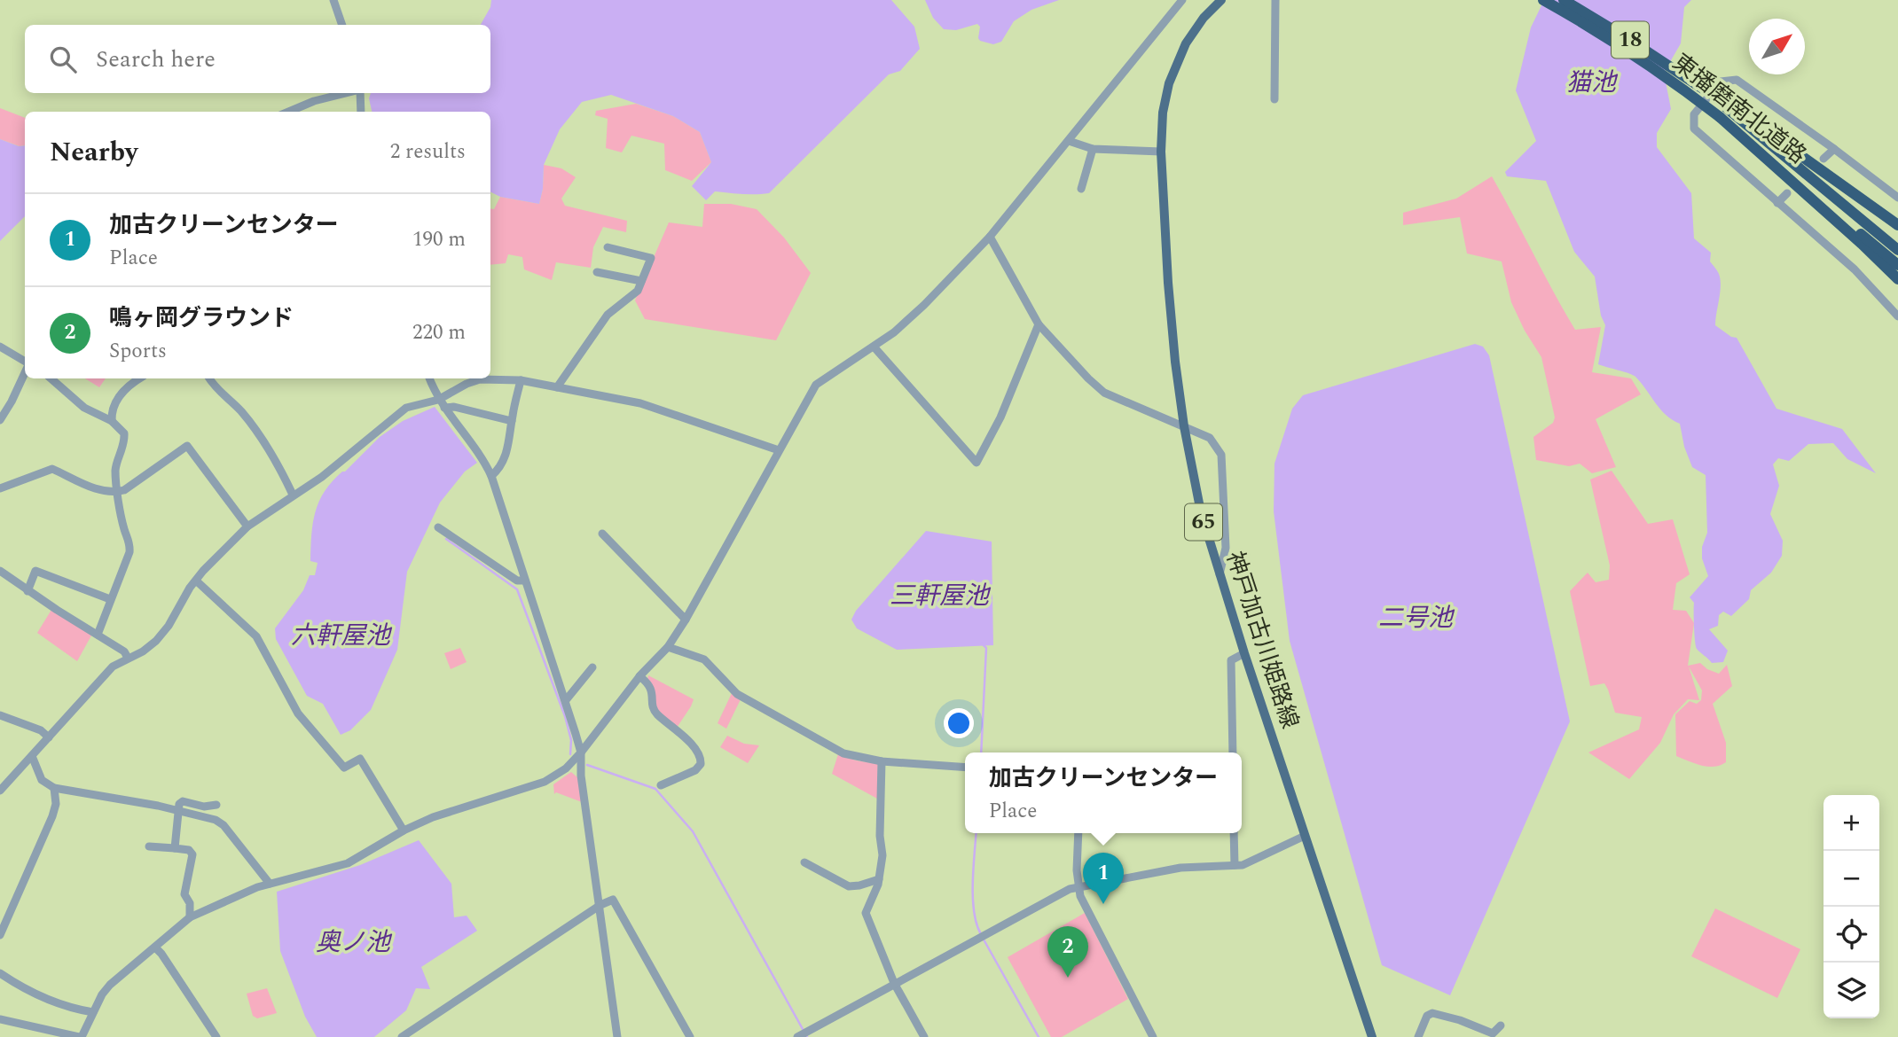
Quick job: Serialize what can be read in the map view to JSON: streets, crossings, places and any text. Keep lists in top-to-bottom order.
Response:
{
  "streets": {
    "highway": ["18", "東播磨南北道路"],
    "main road": ["65", "神戸加古川姫路線"]
  },
  "water": [
    "猫池",
    "三軒屋池",
    "二号池",
    "六軒屋池",
    "奥ノ池"
  ],
  "north": "top right",
  "page": {
    "search": "Search here",
    "heading": ["Nearby", "2 results"],
    "list": [
      {
        "mark": "1",
        "name": "加古クリーンセンター",
        "note": "Place",
        "value": "190 m"
      },
      {
        "mark": "2",
        "name": "鳴ヶ岡グラウンド",
        "note": "Sports",
        "value": "220 m"
      }
    ],
    "popup": ["加古クリーンセンター", "Place"],
    "map_buttons": ["+", "−"],
    "pins": ["1", "2"]
  }
}
